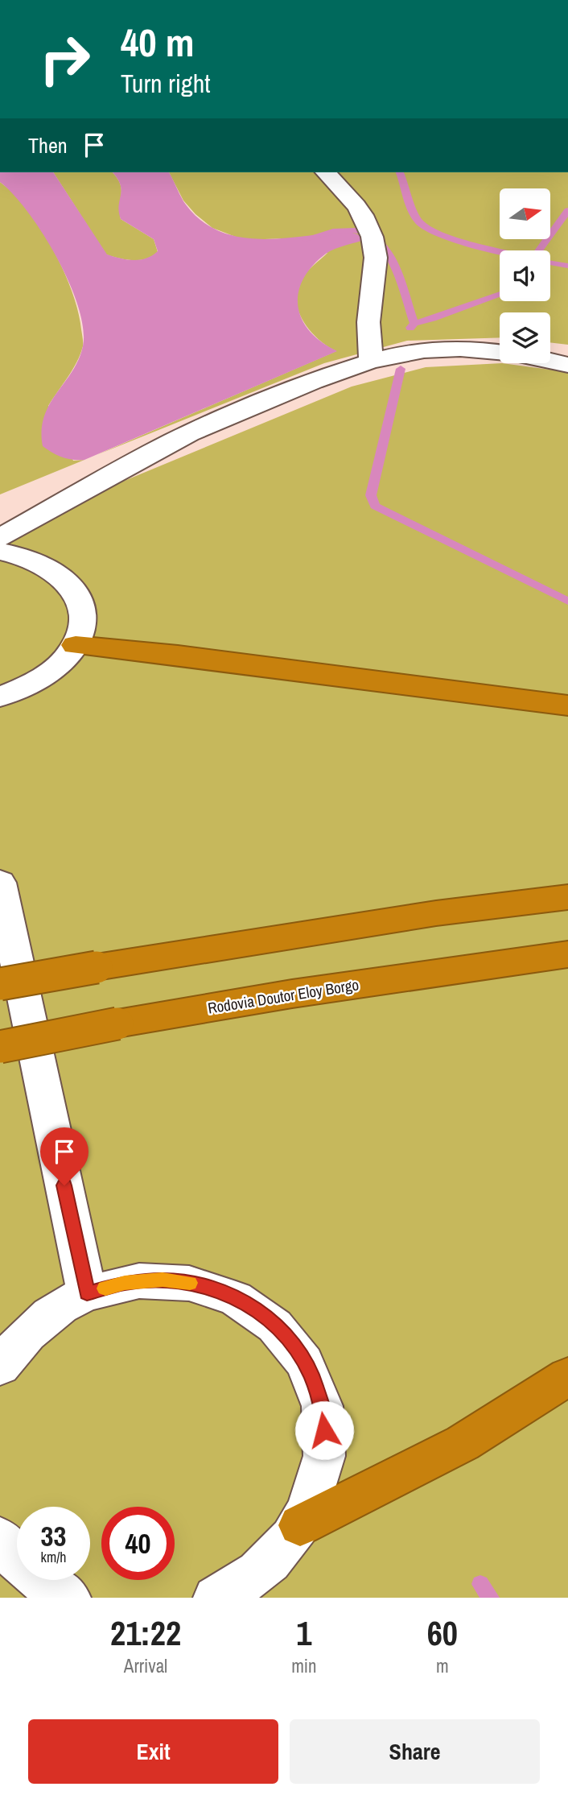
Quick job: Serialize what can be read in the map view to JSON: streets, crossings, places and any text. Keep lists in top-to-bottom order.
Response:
{
  "streets": {
    "highway": ["Rodovia Doutor Eloy Borgo"]
  },
  "north": "right",
  "page": {
    "turn": ["40 m", "Turn right"],
    "then": "Then",
    "speed": "33 km/h",
    "limit": "40",
    "eta": [
      "21:22",
      "Arrival",
      "1",
      "min",
      "60",
      "m"
    ],
    "buttons": ["Exit", "Share"]
  }
}
